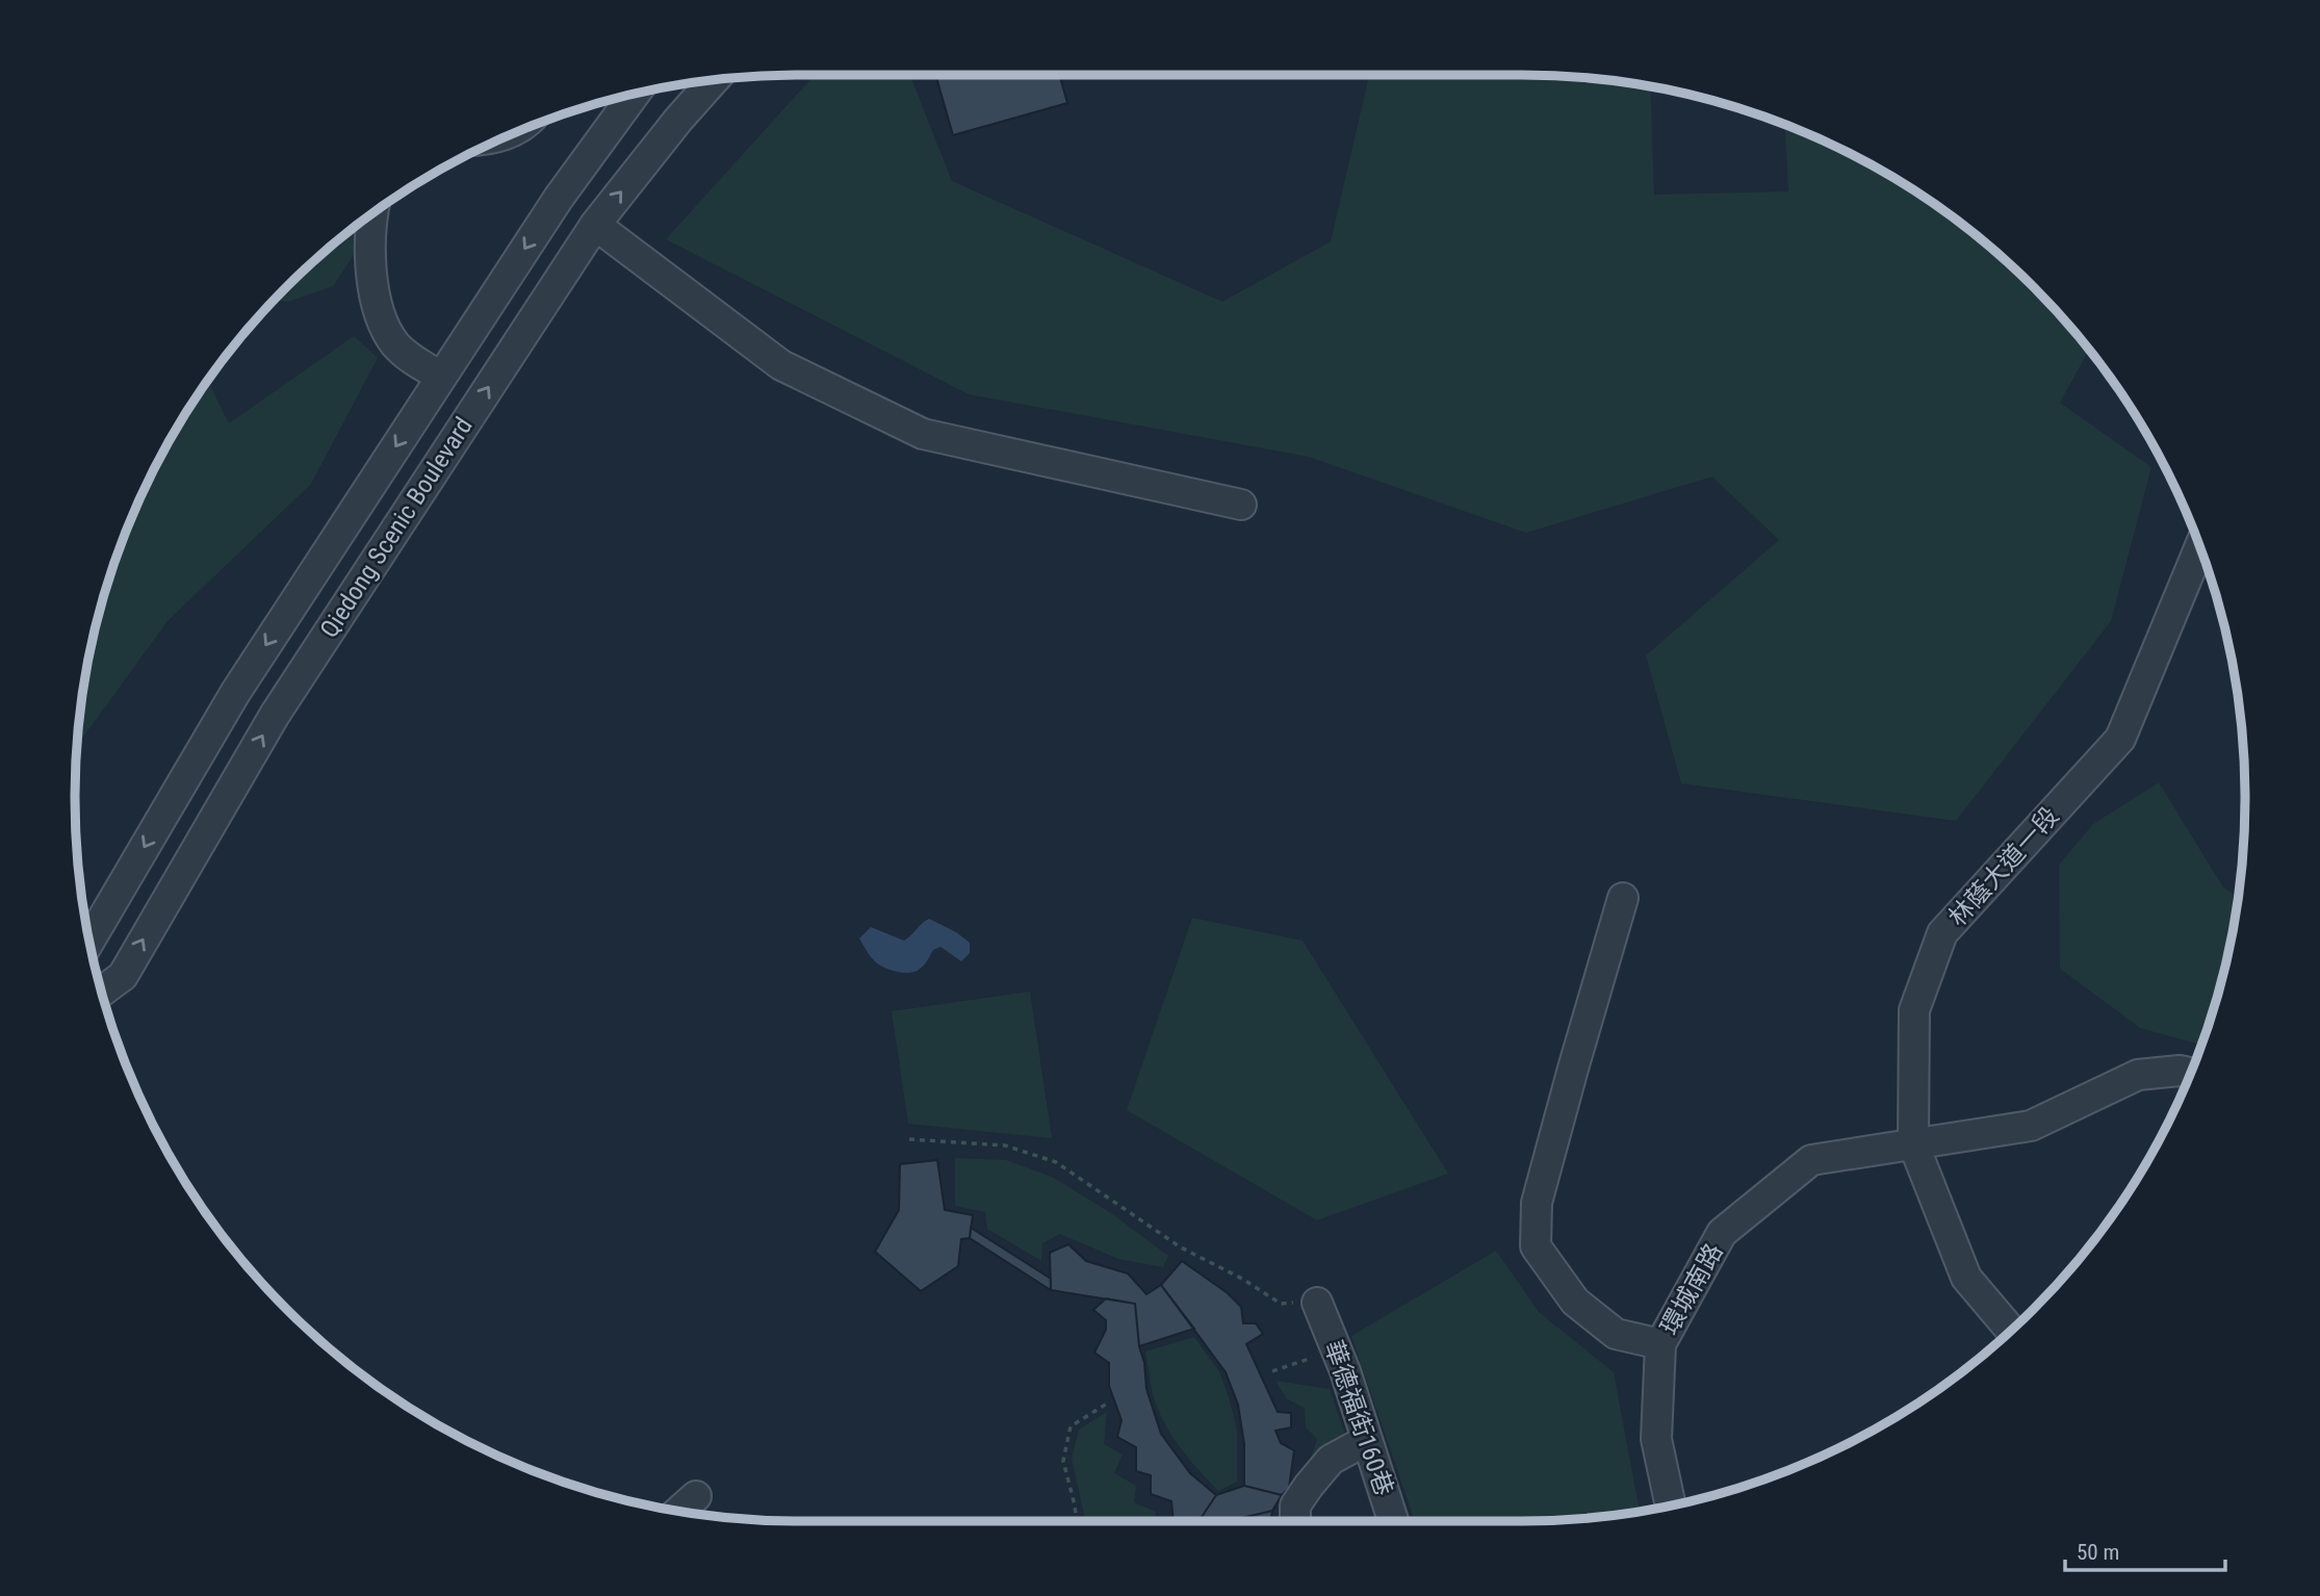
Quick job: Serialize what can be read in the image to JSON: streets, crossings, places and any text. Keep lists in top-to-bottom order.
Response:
{
  "streets": {
    "street": [
      "Qiedong Scenic Boulevard",
      "林蔭大道一段",
      "環城南路",
      "華德福街160巷"
    ]
  },
  "crossings": [
    ["林蔭大道一段", "環城南路"]
  ],
  "scale_bar": "50 m"
}
